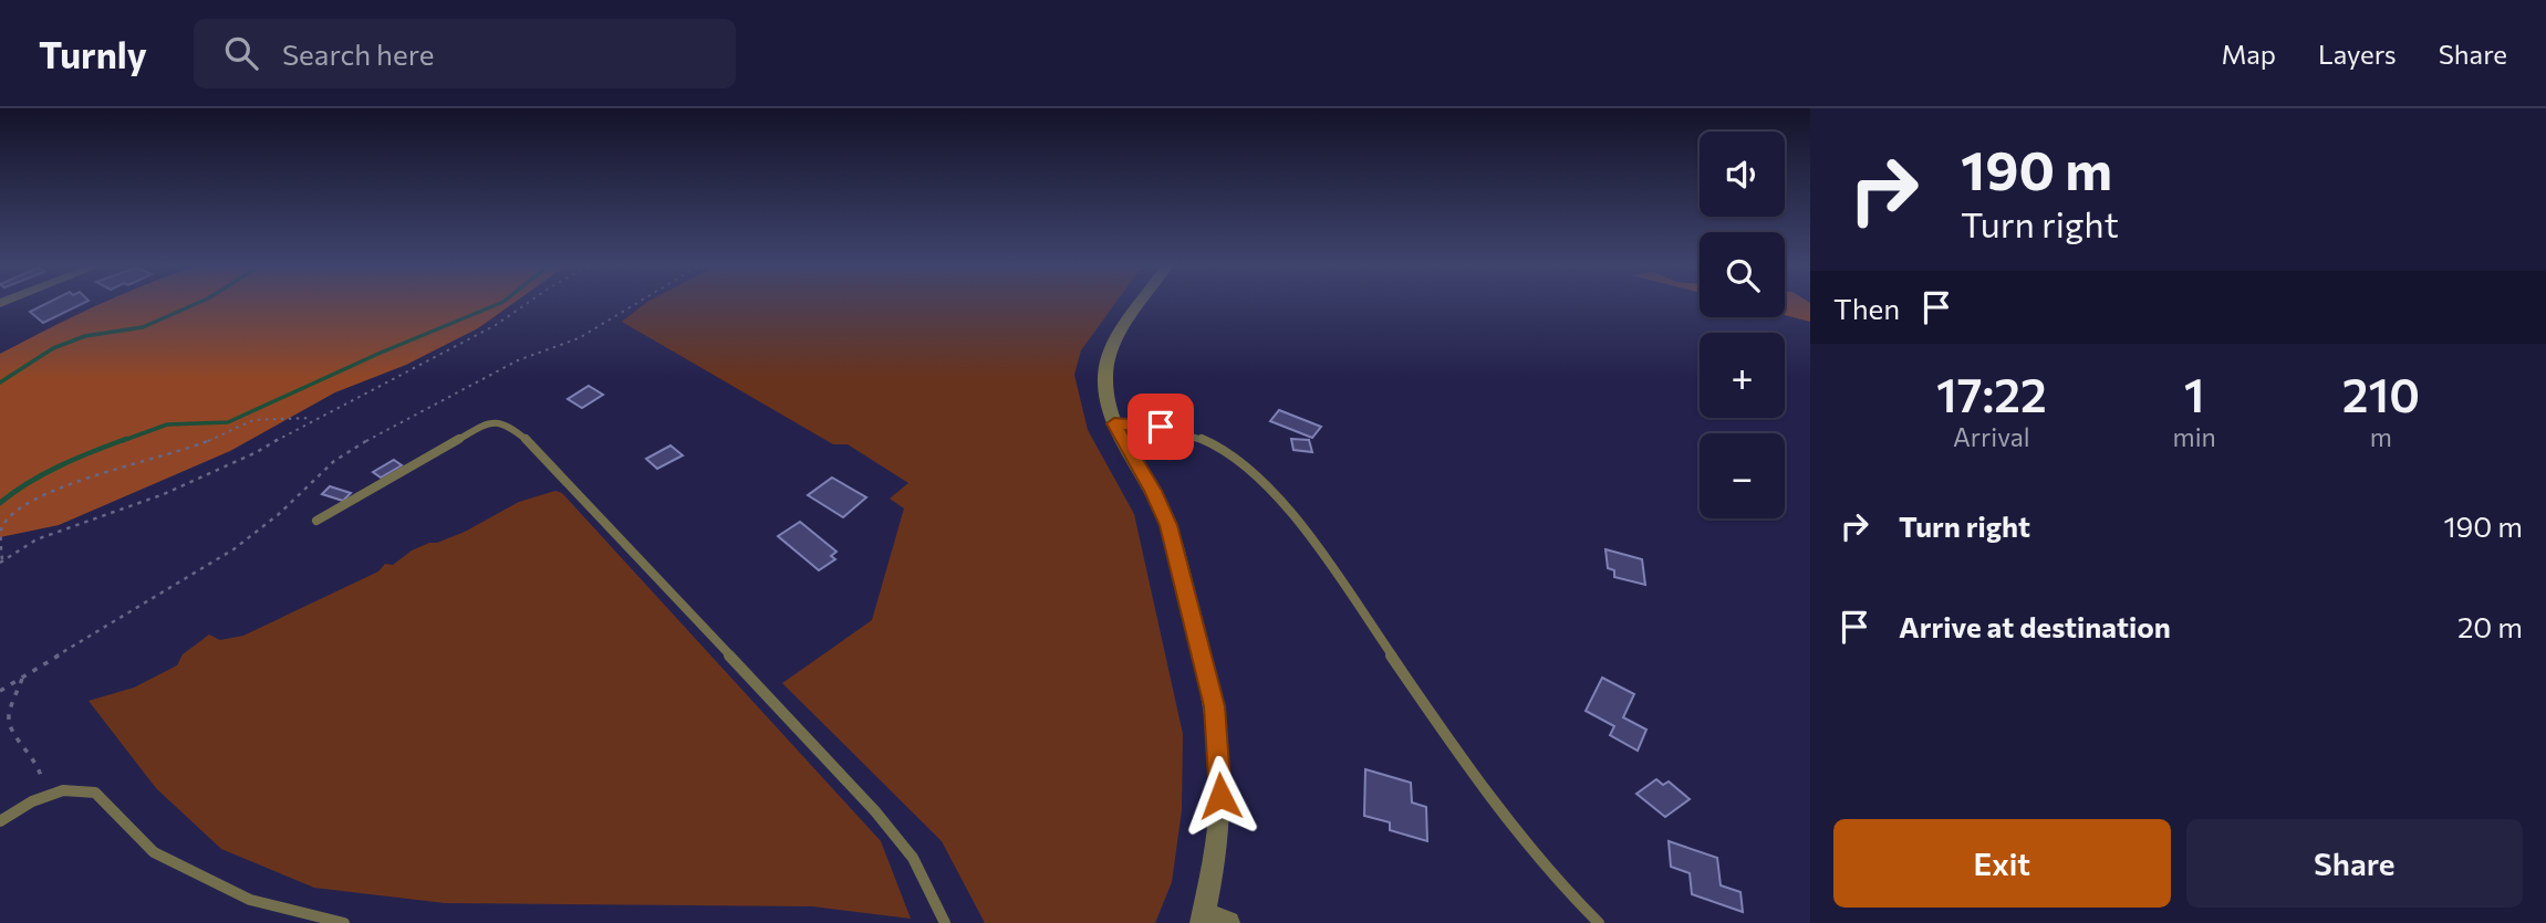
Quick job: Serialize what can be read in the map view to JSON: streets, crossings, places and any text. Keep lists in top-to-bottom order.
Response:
{
  "page": {
    "header": "Turnly",
    "search": "Search here",
    "nav": ["Map", "Layers", "Share"],
    "turn": ["190 m", "Turn right"],
    "map_buttons": ["+", "−"],
    "then": "Then",
    "eta": [
      "17:22",
      "Arrival",
      "1",
      "min",
      "210",
      "m"
    ],
    "list": [
      {
        "name": "Turn right",
        "value": "190 m"
      },
      {
        "name": "Arrive at destination",
        "value": "20 m"
      }
    ],
    "buttons": ["Exit", "Share"]
  }
}
